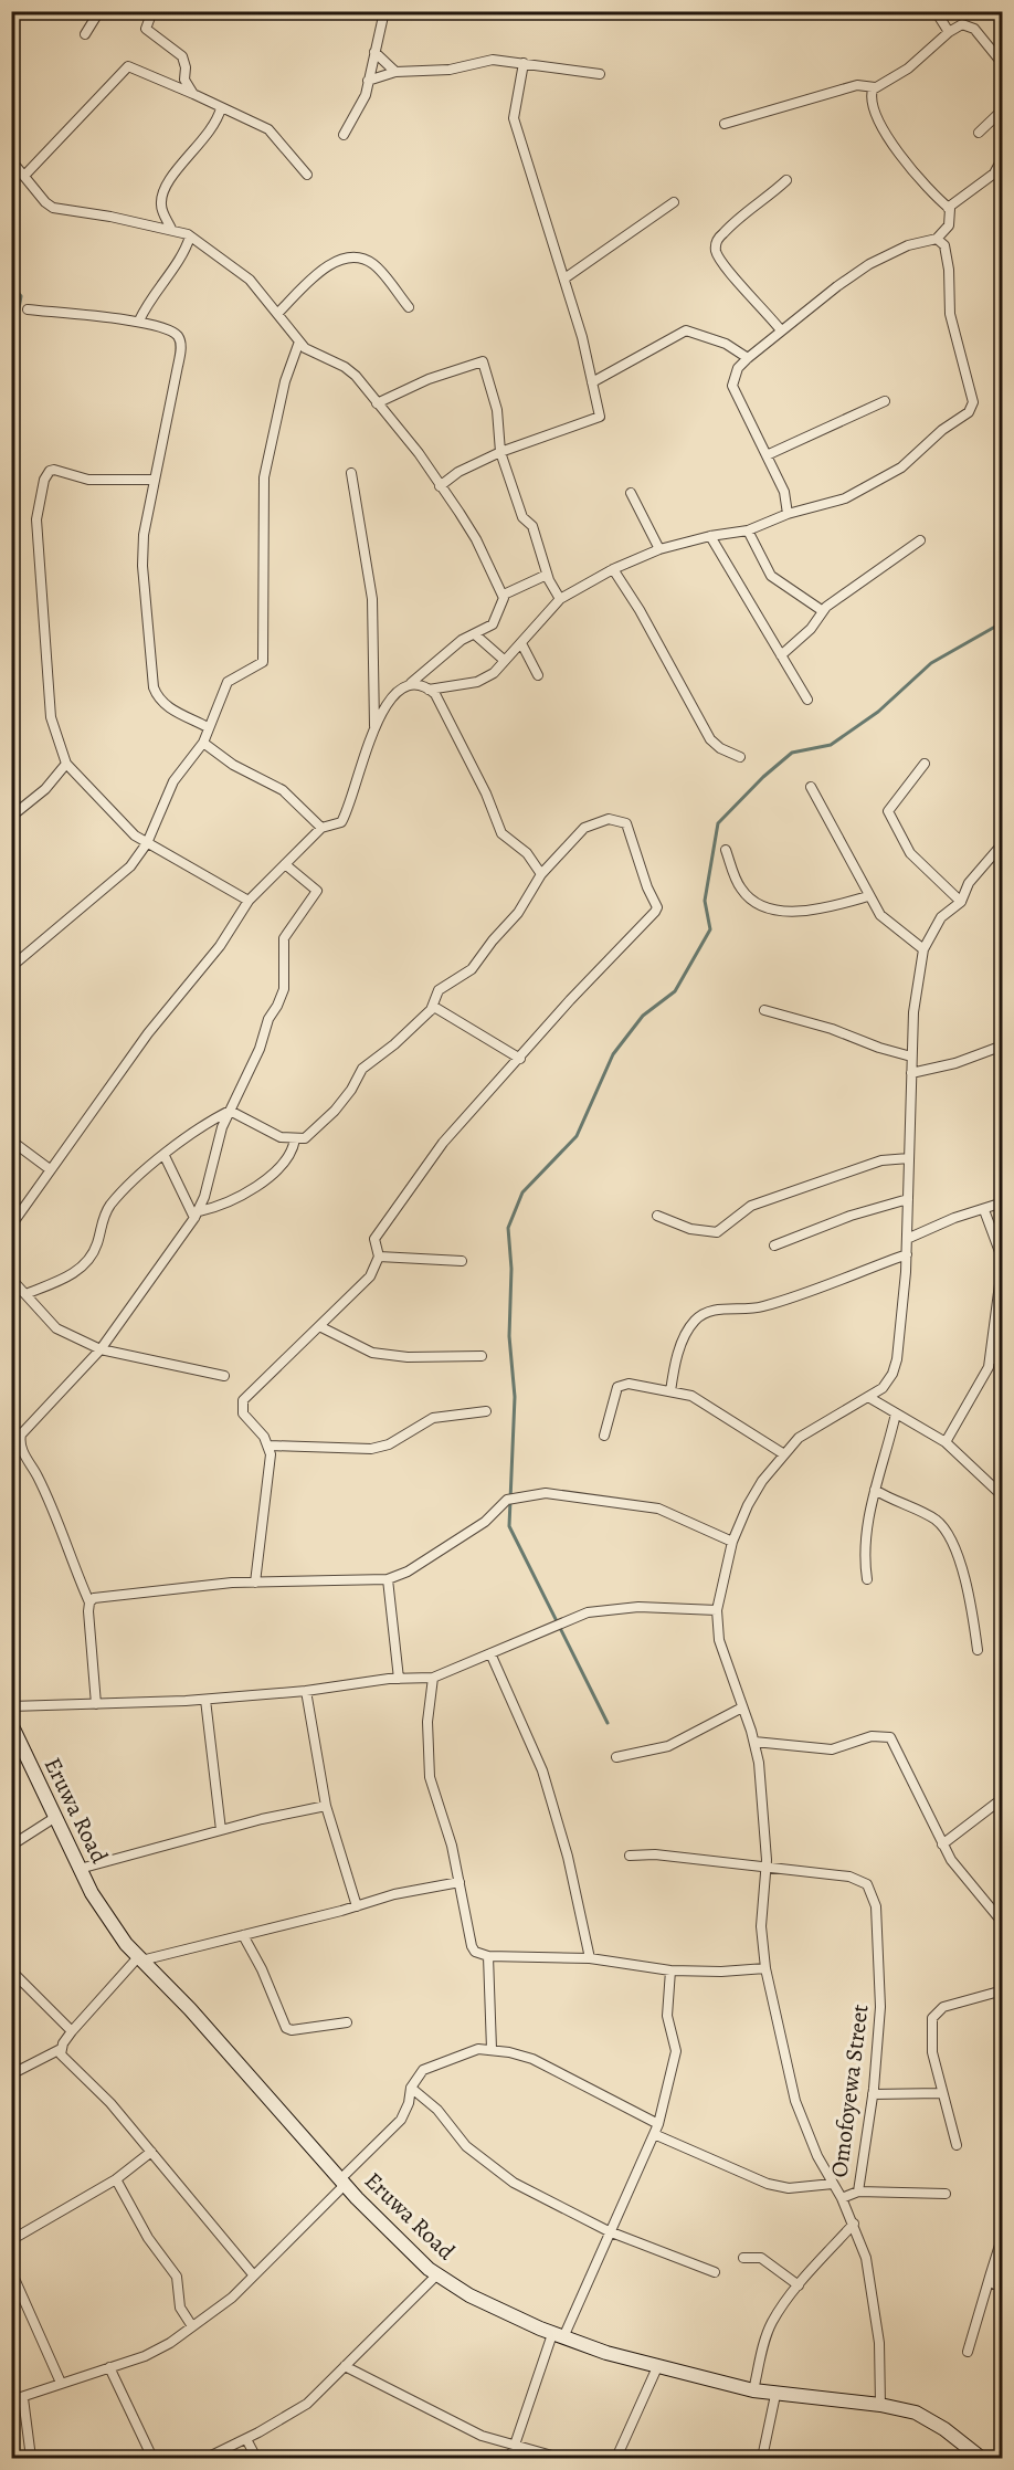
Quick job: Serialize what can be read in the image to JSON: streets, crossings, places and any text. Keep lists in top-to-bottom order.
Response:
{
  "streets": {
    "main road": ["Eruwa Road"],
    "street": ["Omofoyewa Street"]
  }
}
